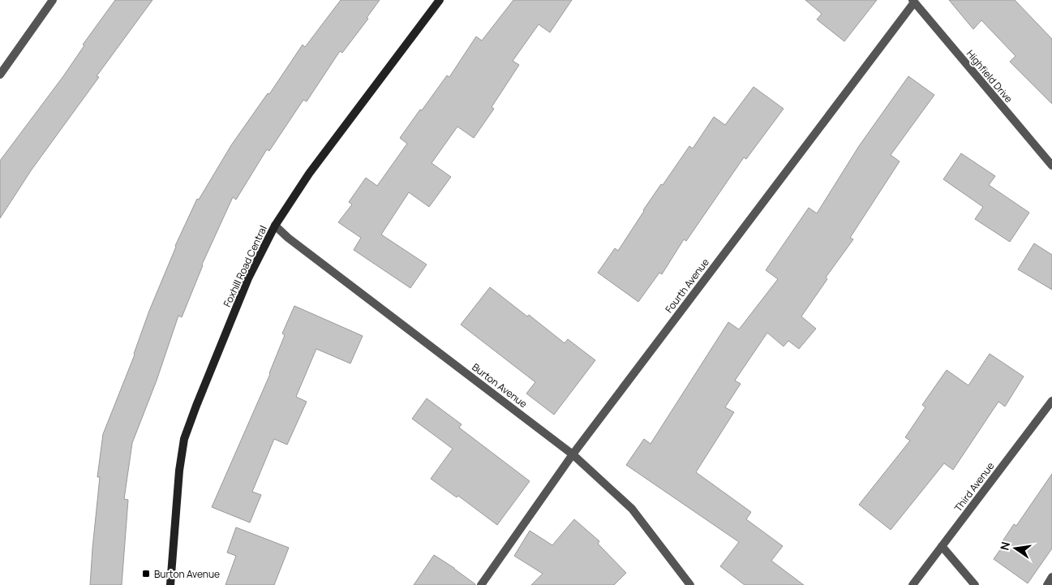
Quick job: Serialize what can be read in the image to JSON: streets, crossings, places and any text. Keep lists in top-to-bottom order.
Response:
{
  "streets": {
    "street": [
      "Highfield Drive",
      "Foxhill Road Central",
      "Fourth Avenue",
      "Burton Avenue",
      "Third Avenue"
    ]
  },
  "crossings": [
    ["Highfield Drive", "Fourth Avenue"],
    ["Foxhill Road Central", "Burton Avenue"],
    ["Fourth Avenue", "Burton Avenue"]
  ],
  "places": {
    "transit": ["Burton Avenue"]
  },
  "north": "left"
}
